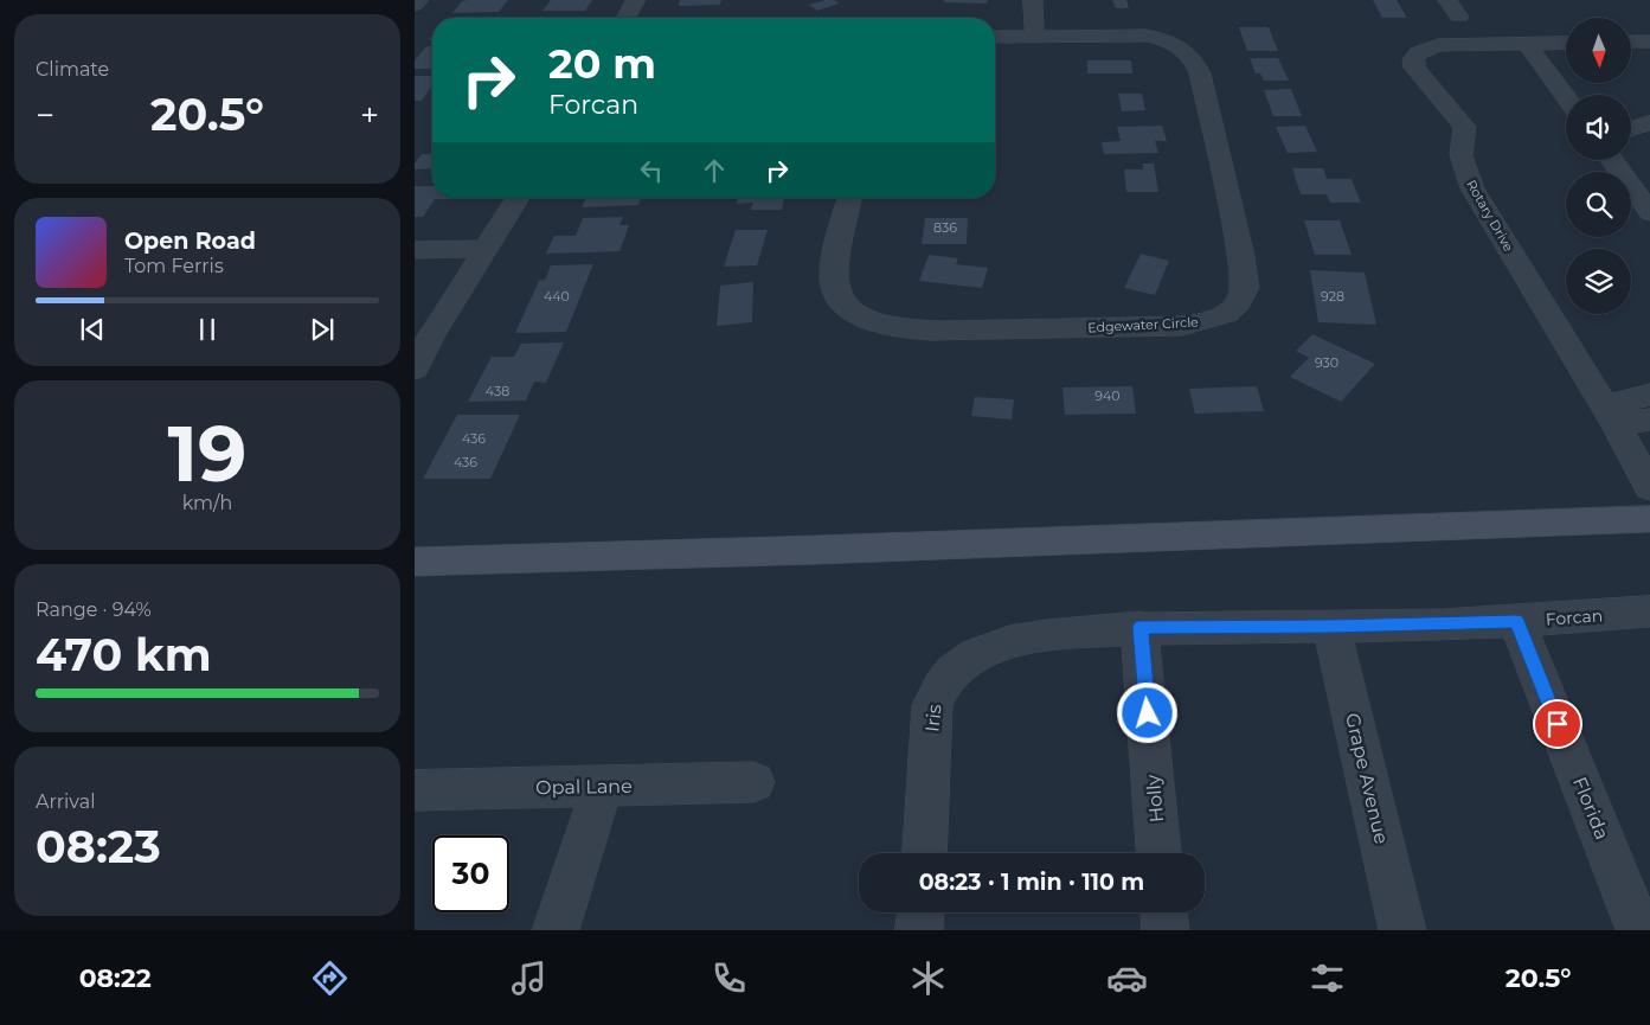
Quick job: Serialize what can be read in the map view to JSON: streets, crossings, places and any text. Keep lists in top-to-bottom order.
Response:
{
  "streets": {
    "street": [
      "Rotary Drive",
      "Edgewater Circle",
      "Forcan",
      "Iris",
      "Grape Avenue",
      "Opal Lane",
      "Holly",
      "Florida"
    ]
  },
  "crossings": [
    ["Forcan", "Iris"],
    ["Forcan", "Grape Avenue"],
    ["Forcan", "Holly"],
    ["Forcan", "Florida"]
  ],
  "house_numbers": [
    "836",
    "440",
    "928",
    "930",
    "438",
    "940",
    "436",
    "436"
  ],
  "north": "bottom",
  "page": {
    "tile": [
      "Climate",
      ["19", "km/h"],
      ["Range · 94%", "470 km"],
      ["Arrival", "08:23"]
    ],
    "turn": ["20 m", "Forcan"],
    "heat": ["−", "20.5°", "+"],
    "song": ["Open Road", "Tom Ferris"],
    "limit": "30",
    "trip": "08:23 · 1 min · 110 m",
    "tabs": ["08:22", "20.5°"]
  }
}
